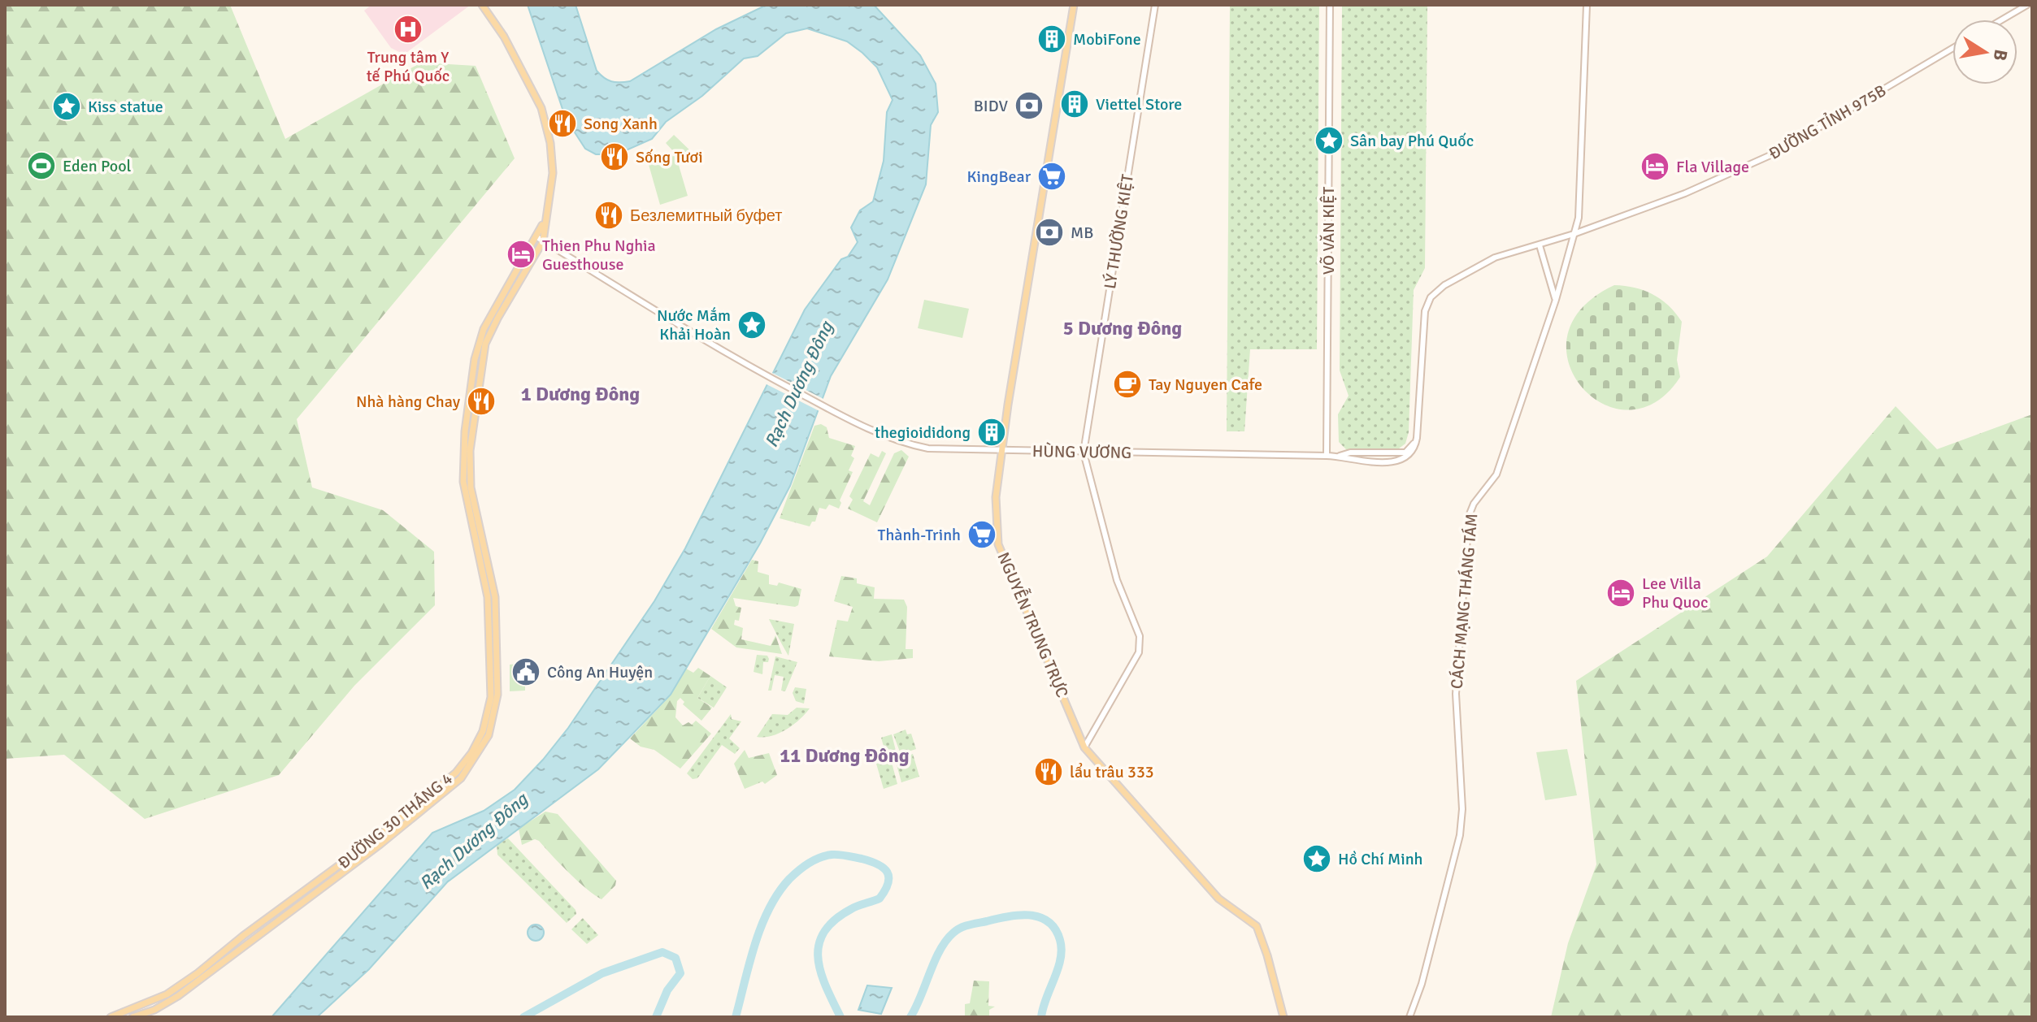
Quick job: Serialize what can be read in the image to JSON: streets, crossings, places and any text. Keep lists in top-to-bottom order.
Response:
{
  "streets": {
    "main road": ["NGUYỄN TRUNG TRỰC", "ĐƯỜNG 30 THÁNG 4"],
    "street": [
      "ĐƯỜNG TỈNH 975B",
      "VÕ VĂN KIỆT",
      "LÝ THƯỜNG KIỆT",
      "HÙNG VƯƠNG",
      "CÁCH MẠNG THÁNG TÁM"
    ]
  },
  "crossings": [
    ["ĐƯỜNG TỈNH 975B", "HÙNG VƯƠNG"],
    ["ĐƯỜNG TỈNH 975B", "CÁCH MẠNG THÁNG TÁM"],
    ["VÕ VĂN KIỆT", "HÙNG VƯƠNG"],
    ["LÝ THƯỜNG KIỆT", "HÙNG VƯƠNG"],
    ["LÝ THƯỜNG KIỆT", "NGUYỄN TRUNG TRỰC"],
    ["HÙNG VƯƠNG", "CÁCH MẠNG THÁNG TÁM"],
    ["HÙNG VƯƠNG", "NGUYỄN TRUNG TRỰC"],
    ["HÙNG VƯƠNG", "ĐƯỜNG 30 THÁNG 4"]
  ],
  "districts": ["5 Dương Đông", "1 Dương Đông", "11 Dương Đông"],
  "water": ["Rạch Dương Đông"],
  "places": {
    "hospital": ["Trung tâm Y tế Phú Quốc"],
    "building": ["MobiFone", "Viettel Store", "thegioididong"],
    "bank": ["BIDV", "MB"],
    "place": [
      "Kiss statue",
      "Sân bay Phú Quốc",
      "Nước Mắm Khải Hoàn",
      "Hồ Chí Minh"
    ],
    "restaurant": [
      "Song Xanh",
      "Sống Tươi",
      "Безлемитный буфет",
      "Nhà hàng Chay",
      "lẩu trâu 333"
    ],
    "sports": ["Eden Pool"],
    "hotel": ["Fla Village", "Thien Phu Nghia Guesthouse", "Lee Villa Phu Quoc"],
    "supermarket": ["KingBear", "Thành-Trinh"],
    "cafe": ["Tay Nguyen Cafe"],
    "public building": ["Công An Huyện"]
  },
  "north": "right"
}
